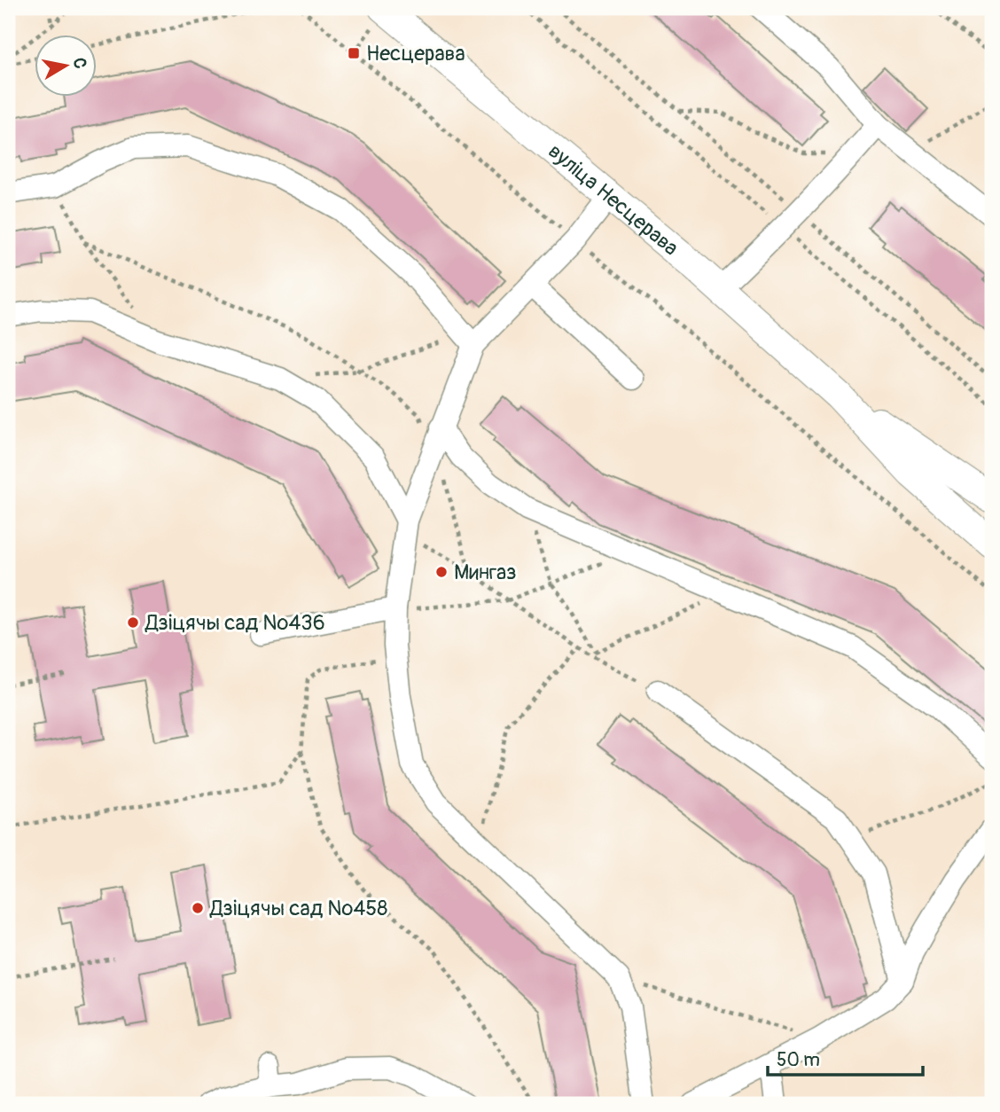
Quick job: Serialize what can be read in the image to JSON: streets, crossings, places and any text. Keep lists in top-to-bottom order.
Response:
{
  "streets": {
    "main road": ["вуліца Несцерава"]
  },
  "places": {
    "transit": ["Несцерава"],
    "other": ["Мингаз", "Дзіцячы сад №436", "Дзіцячы сад №458"]
  },
  "scale_bar": "50 m",
  "north": "right"
}
